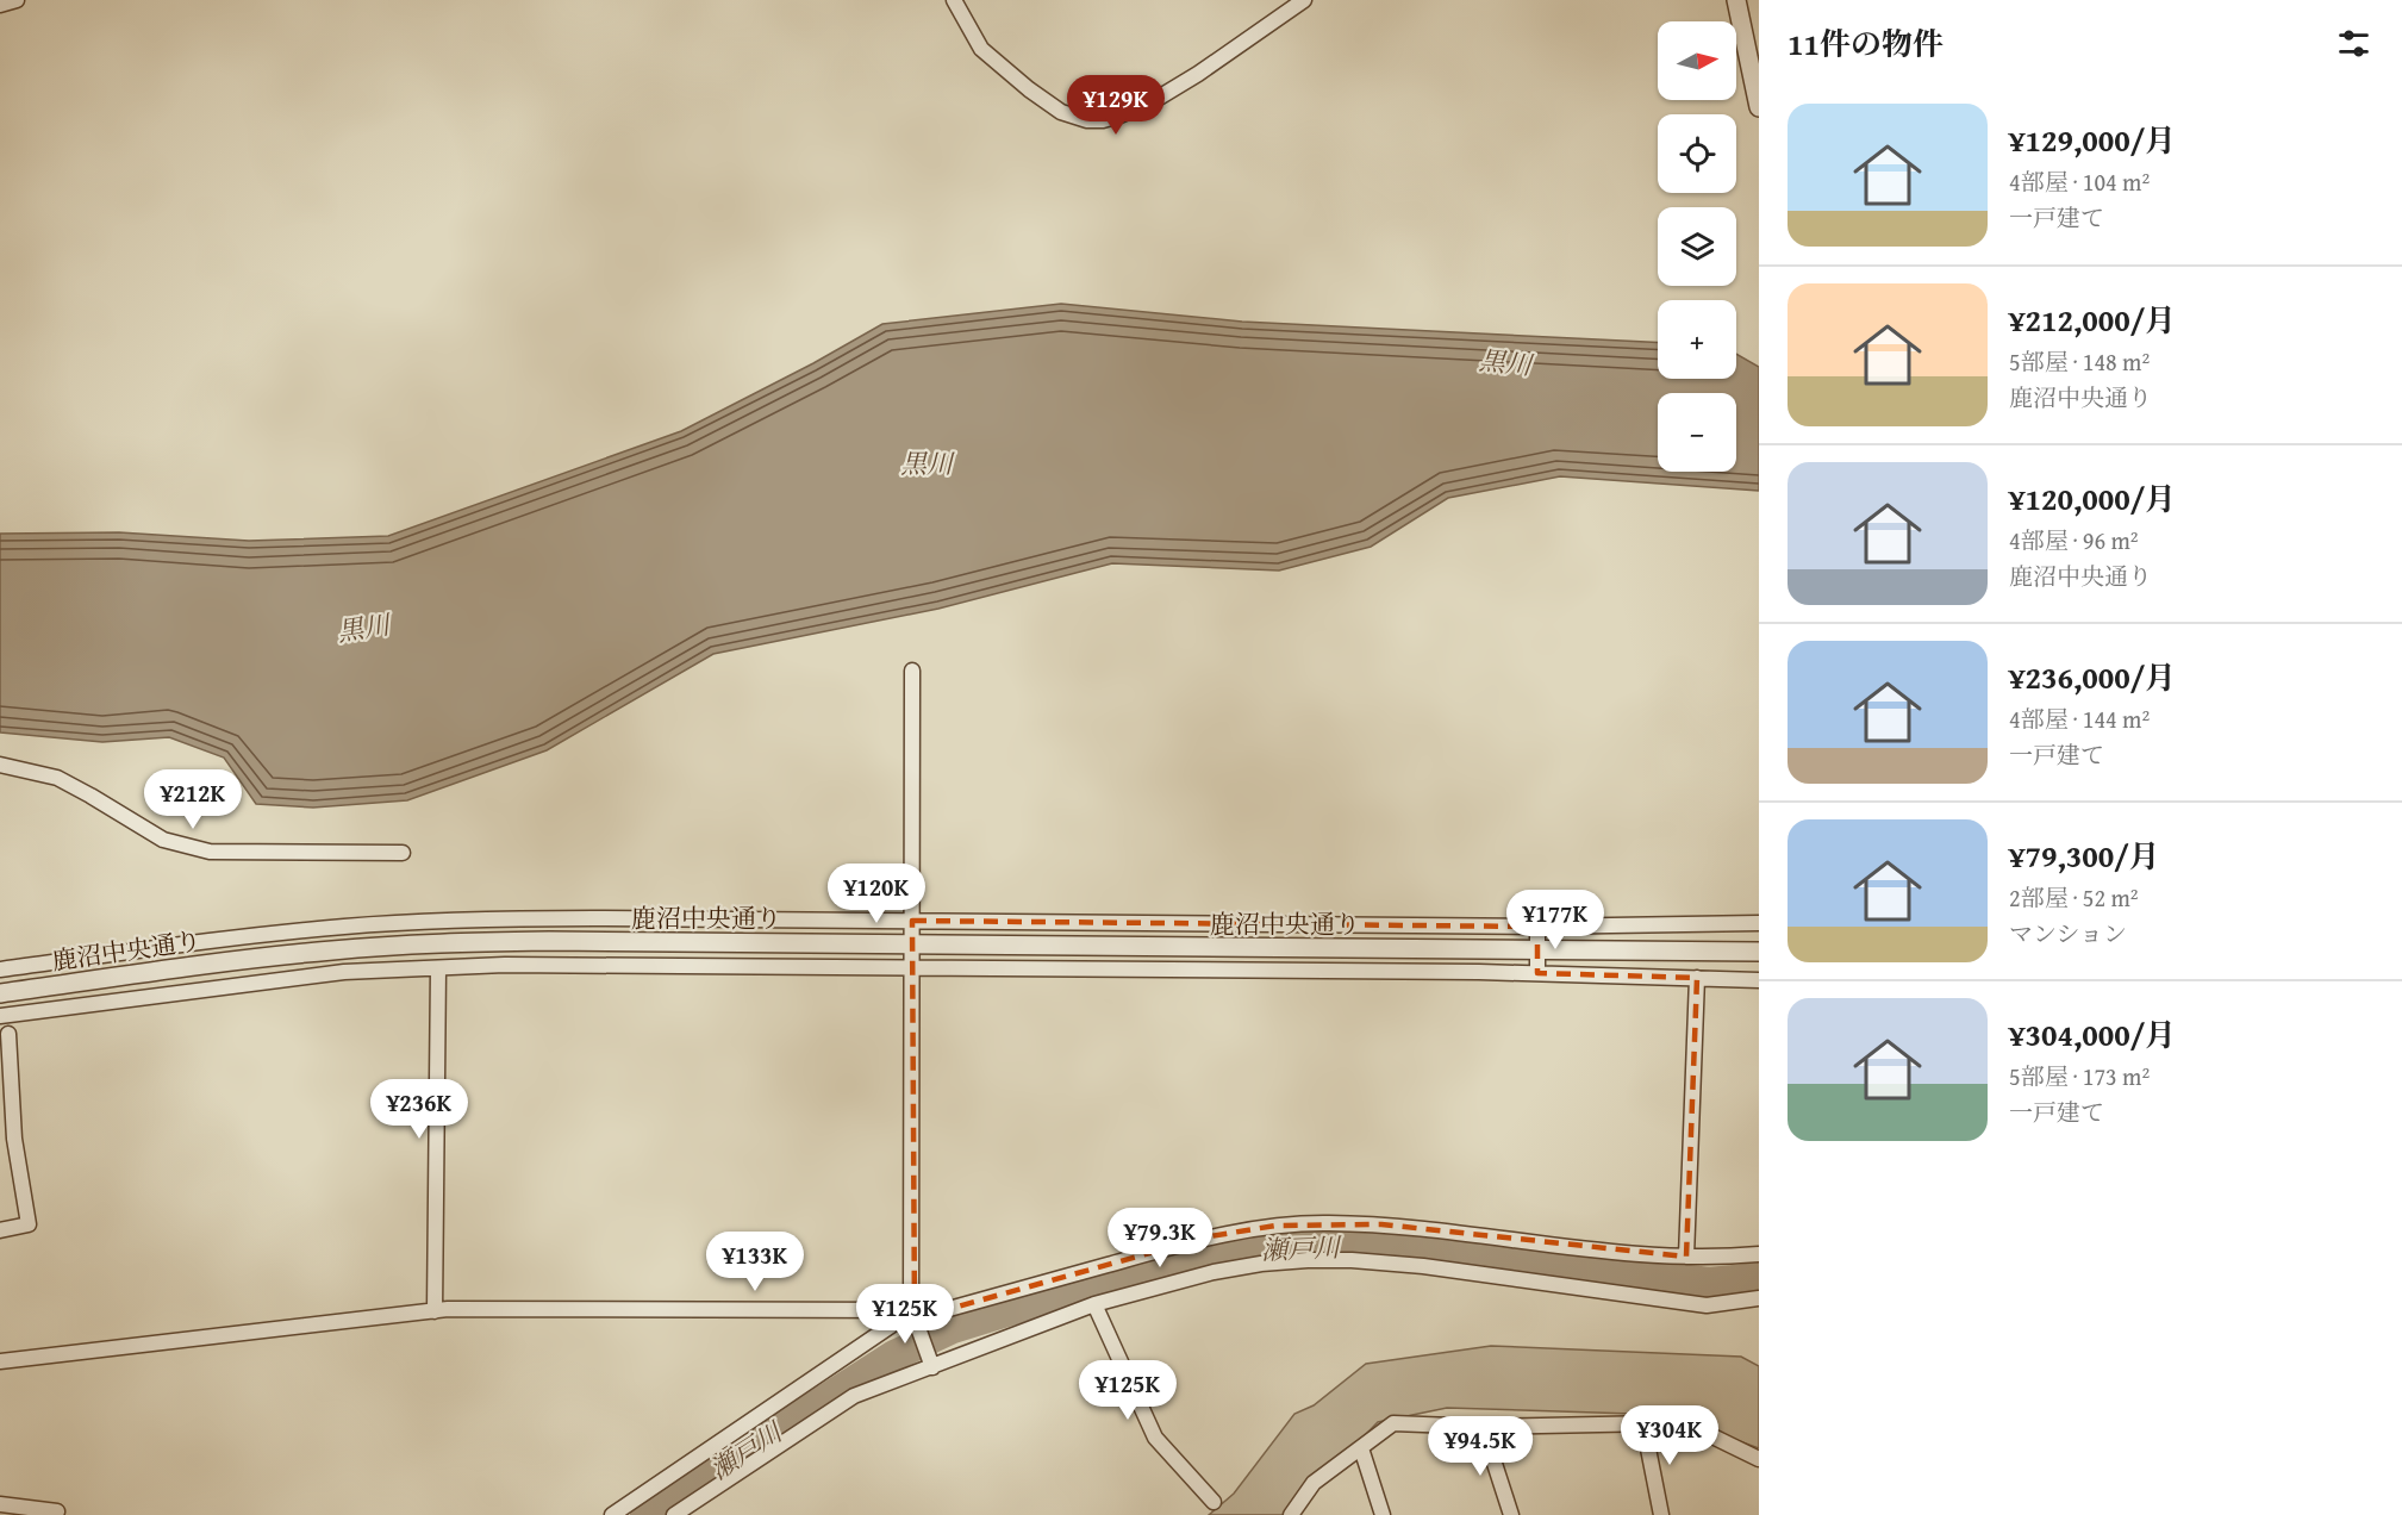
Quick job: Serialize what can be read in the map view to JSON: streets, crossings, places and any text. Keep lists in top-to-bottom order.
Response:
{
  "streets": {
    "street": ["鹿沼中央通り"]
  },
  "water": ["黒川", "瀬戸川"],
  "north": "right",
  "page": {
    "heading": "11件の物件",
    "map_buttons": ["+", "−"],
    "price": [
      "¥129K",
      "¥212K",
      "¥120K",
      "¥177K",
      "¥236K",
      "¥79.3K",
      "¥133K",
      "¥125K",
      "¥125K",
      "¥304K",
      "¥94.5K"
    ],
    "list": [
      {
        "name": "¥129,000/月",
        "note": "4部屋 · 104 m² · 一戸建て"
      },
      {
        "name": "¥212,000/月",
        "note": "5部屋 · 148 m² · 鹿沼中央通り"
      },
      {
        "name": "¥120,000/月",
        "note": "4部屋 · 96 m² · 鹿沼中央通り"
      },
      {
        "name": "¥236,000/月",
        "note": "4部屋 · 144 m² · 一戸建て"
      },
      {
        "name": "¥79,300/月",
        "note": "2部屋 · 52 m² · マンション"
      },
      {
        "name": "¥304,000/月",
        "note": "5部屋 · 173 m² · 一戸建て"
      }
    ]
  }
}
